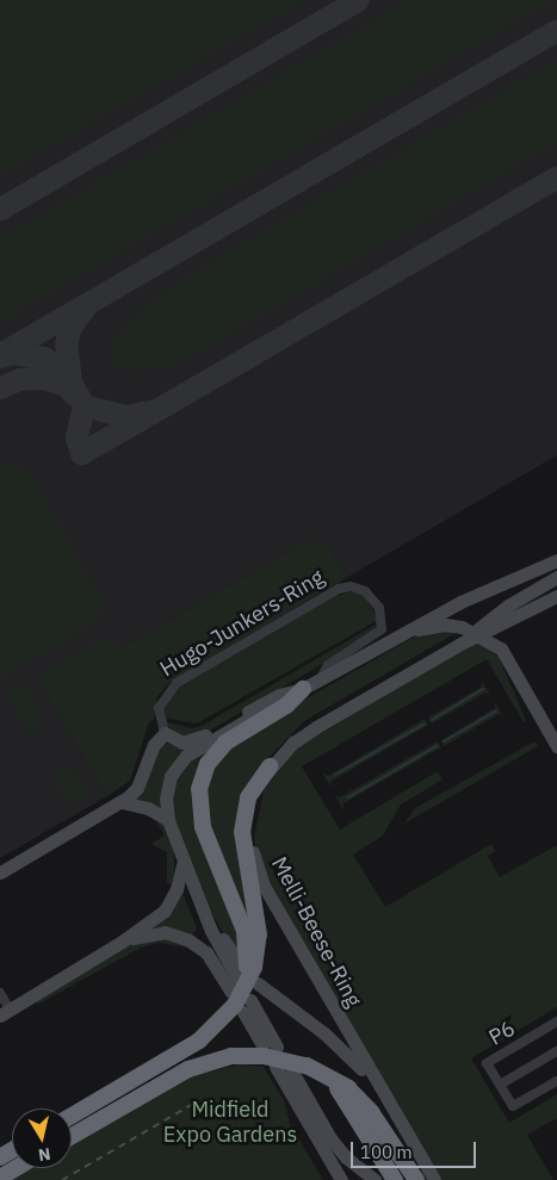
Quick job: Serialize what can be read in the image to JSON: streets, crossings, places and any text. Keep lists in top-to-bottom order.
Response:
{
  "streets": {
    "street": ["Hugo-Junkers-Ring", "Melli-Beese-Ring", "P6"]
  },
  "parks": ["Midfield Expo Gardens"],
  "scale_bar": "100 m",
  "north": "bottom"
}
